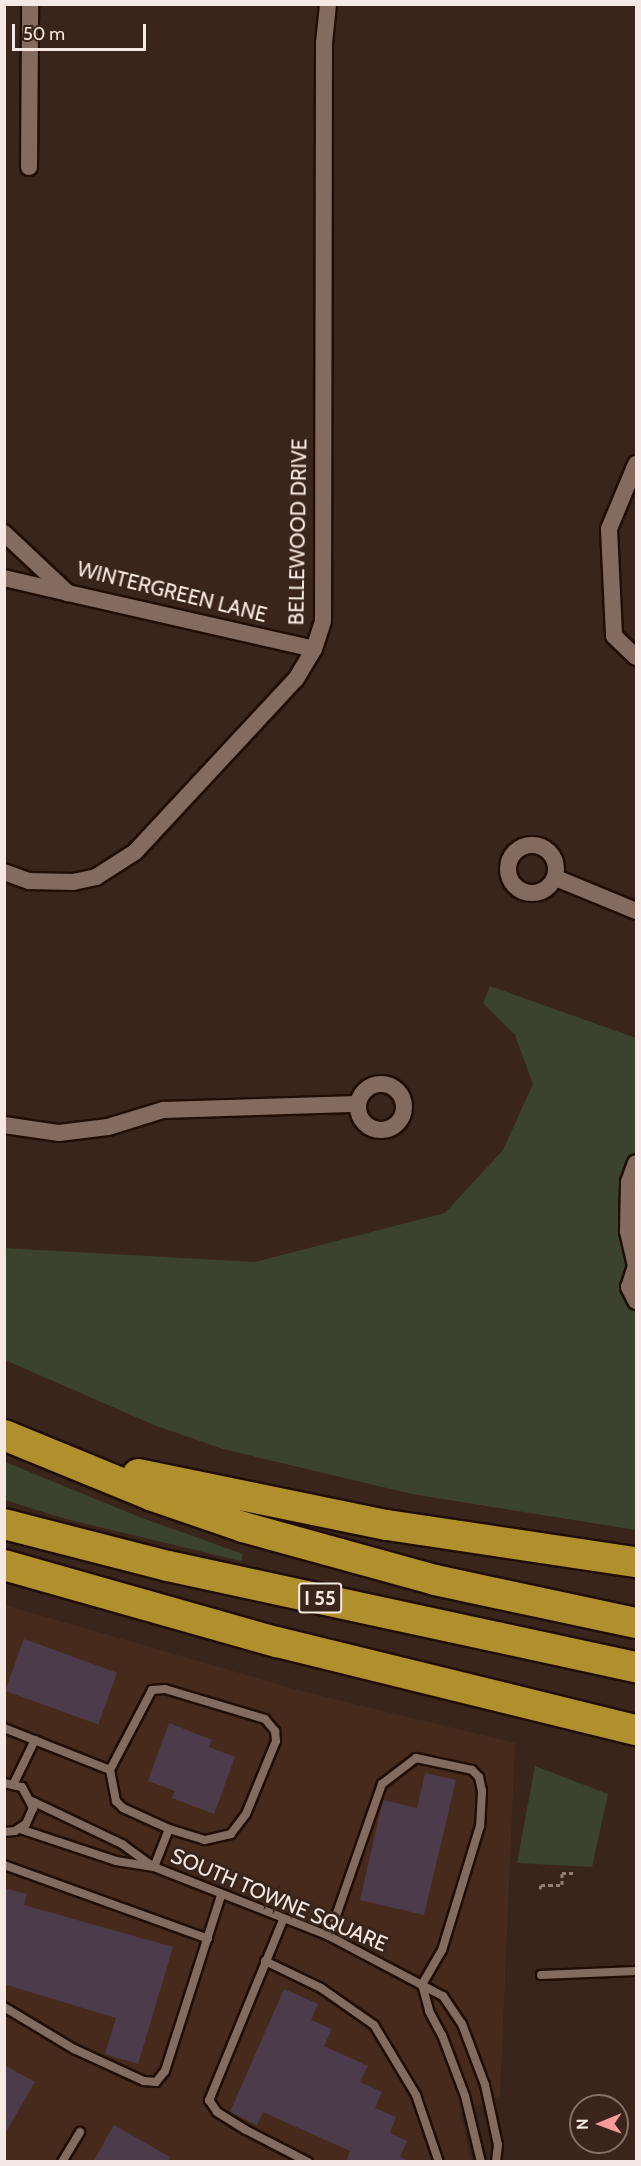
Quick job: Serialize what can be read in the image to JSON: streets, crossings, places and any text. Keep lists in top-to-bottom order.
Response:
{
  "streets": {
    "highway": ["I 55"],
    "street": ["BELLEWOOD DRIVE", "WINTERGREEN LANE"],
    "lane": ["SOUTH TOWNE SQUARE"]
  },
  "crossings": [
    ["BELLEWOOD DRIVE", "WINTERGREEN LANE"]
  ],
  "scale_bar": "50 m",
  "north": "left"
}
